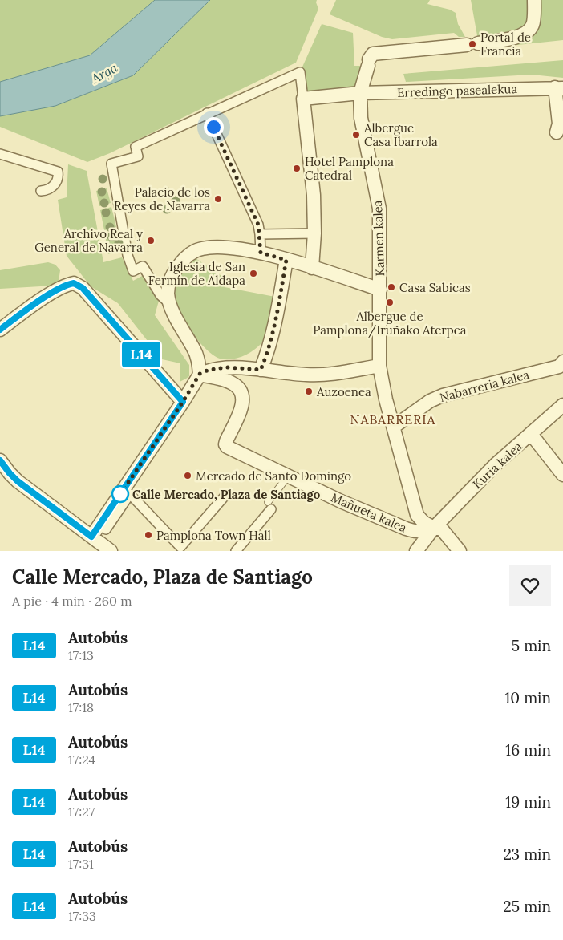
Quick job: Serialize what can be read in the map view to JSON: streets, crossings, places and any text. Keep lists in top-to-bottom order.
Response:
{
  "streets": {
    "street": [
      "Erredingo pasealekua",
      "Karmen kalea",
      "Nabarreria kalea",
      "Kuria kalea",
      "Mañueta kalea"
    ]
  },
  "crossings": [
    ["Erredingo pasealekua", "Karmen kalea"],
    ["Kuria kalea", "Mañueta kalea"]
  ],
  "districts": ["NABARRERIA"],
  "water": ["Arga"],
  "places": [
    "Portal de Francia",
    "Albergue Casa Ibarrola",
    "Hotel Pamplona Catedral",
    "Palacio de los Reyes de Navarra",
    "Archivo Real y General de Navarra",
    "Iglesia de San Fermín de Aldapa",
    "Casa Sabicas",
    "Albergue de Pamplona/Iruñako Aterpea",
    "Auzoenea",
    "Mercado de Santo Domingo",
    "Calle Mercado, Plaza de Santiago",
    "Pamplona Town Hall"
  ],
  "lines": ["bus line L14"],
  "page": {
    "on_map": "L14",
    "heading": ["Calle Mercado, Plaza de Santiago", "A pie · 4 min · 260 m"],
    "list": [
      {
        "mark": "L14",
        "name": "Autobús",
        "note": "17:13",
        "value": "5 min"
      },
      {
        "mark": "L14",
        "name": "Autobús",
        "note": "17:18",
        "value": "10 min"
      },
      {
        "mark": "L14",
        "name": "Autobús",
        "note": "17:24",
        "value": "16 min"
      },
      {
        "mark": "L14",
        "name": "Autobús",
        "note": "17:27",
        "value": "19 min"
      },
      {
        "mark": "L14",
        "name": "Autobús",
        "note": "17:31",
        "value": "23 min"
      },
      {
        "mark": "L14",
        "name": "Autobús",
        "note": "17:33",
        "value": "25 min"
      }
    ]
  }
}
